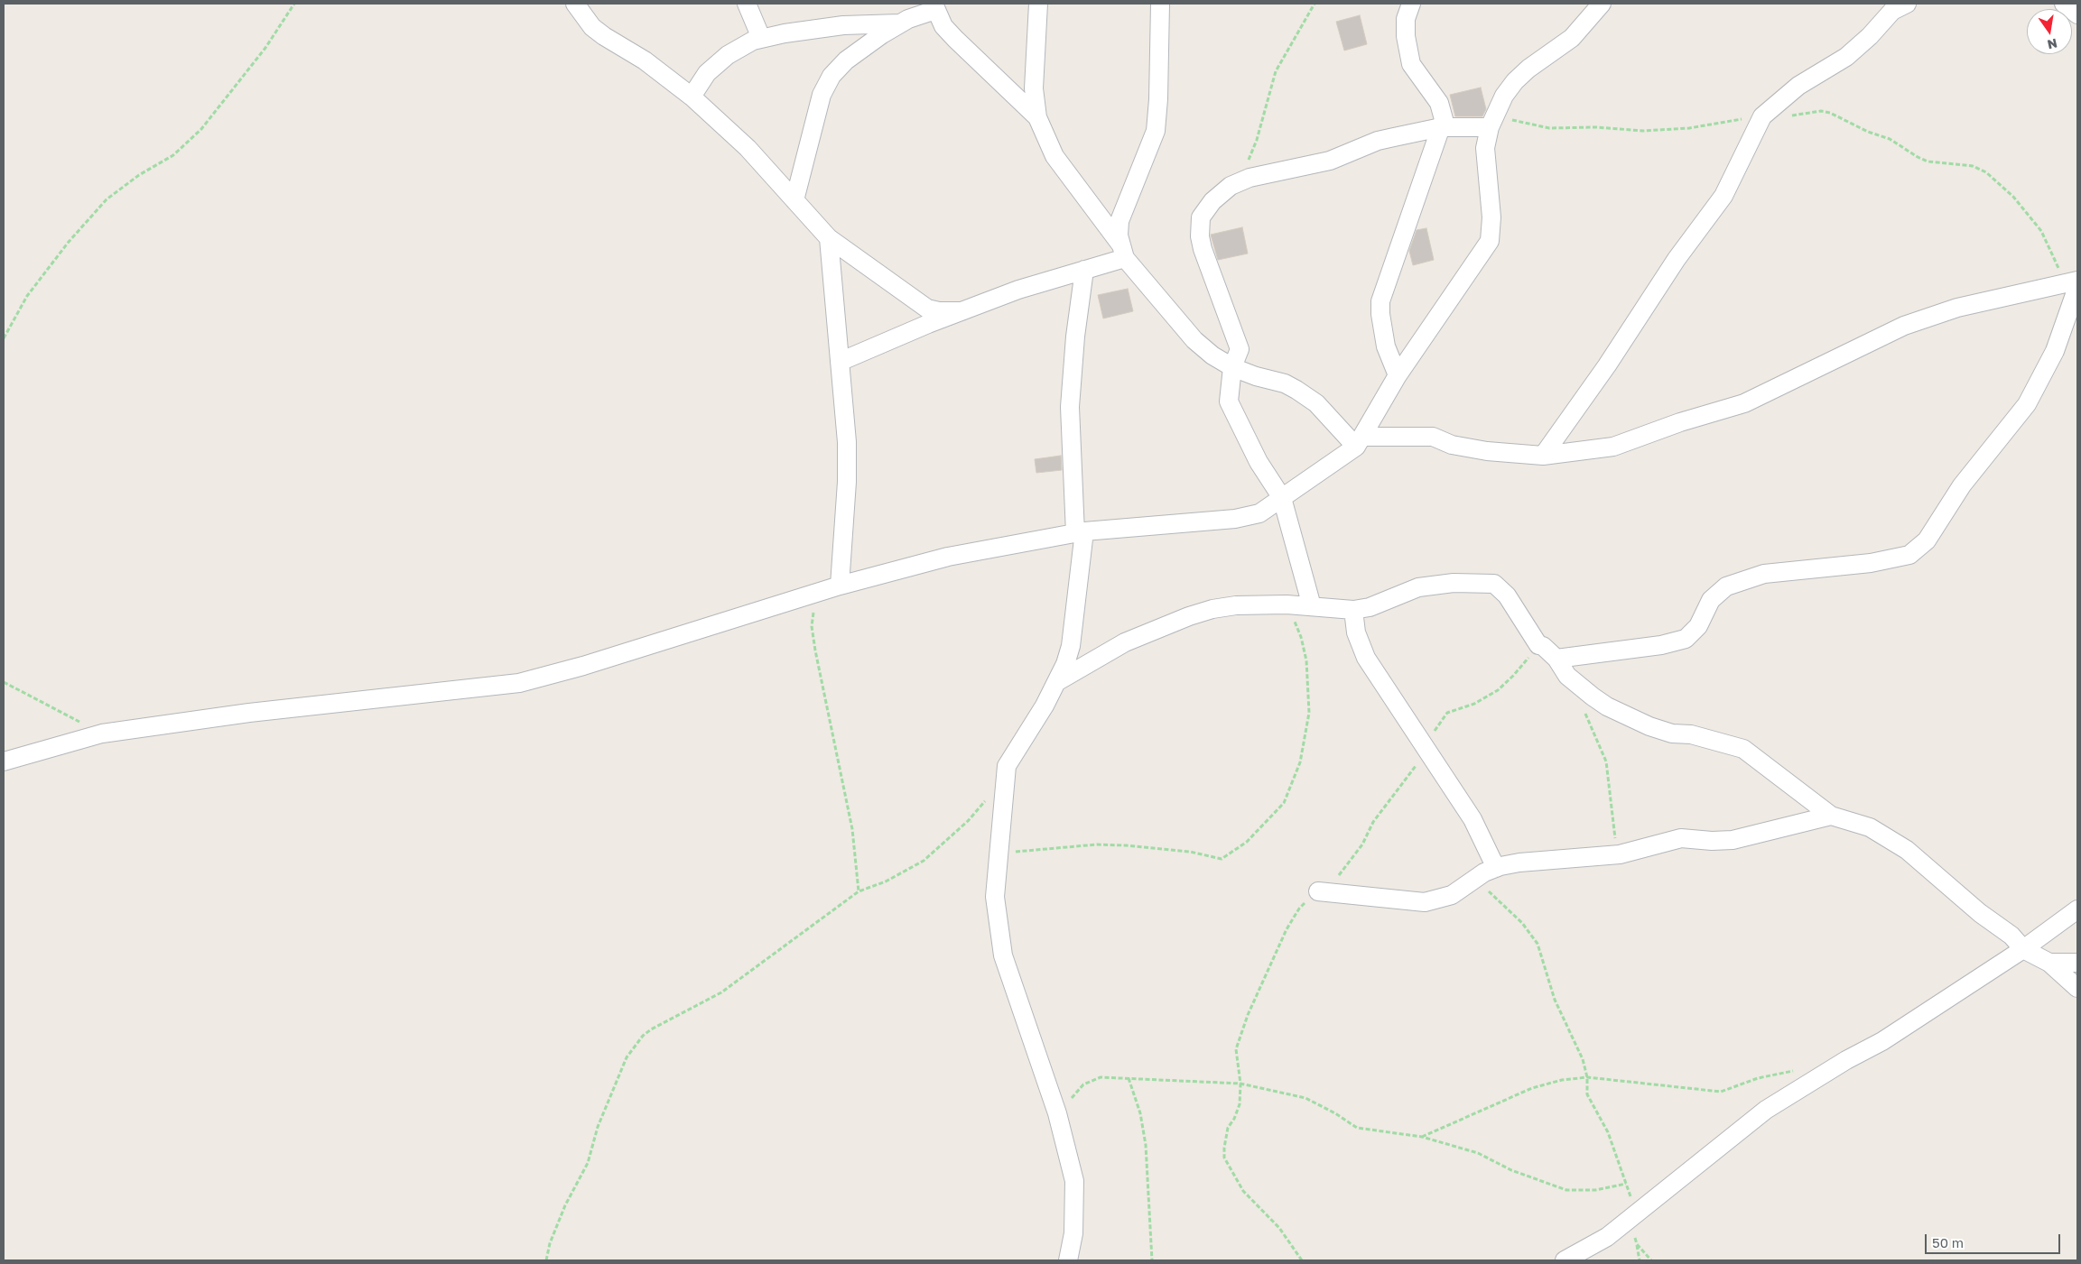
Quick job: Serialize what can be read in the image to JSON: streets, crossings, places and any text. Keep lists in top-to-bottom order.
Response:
{
  "scale_bar": "50 m",
  "north": "bottom"
}
